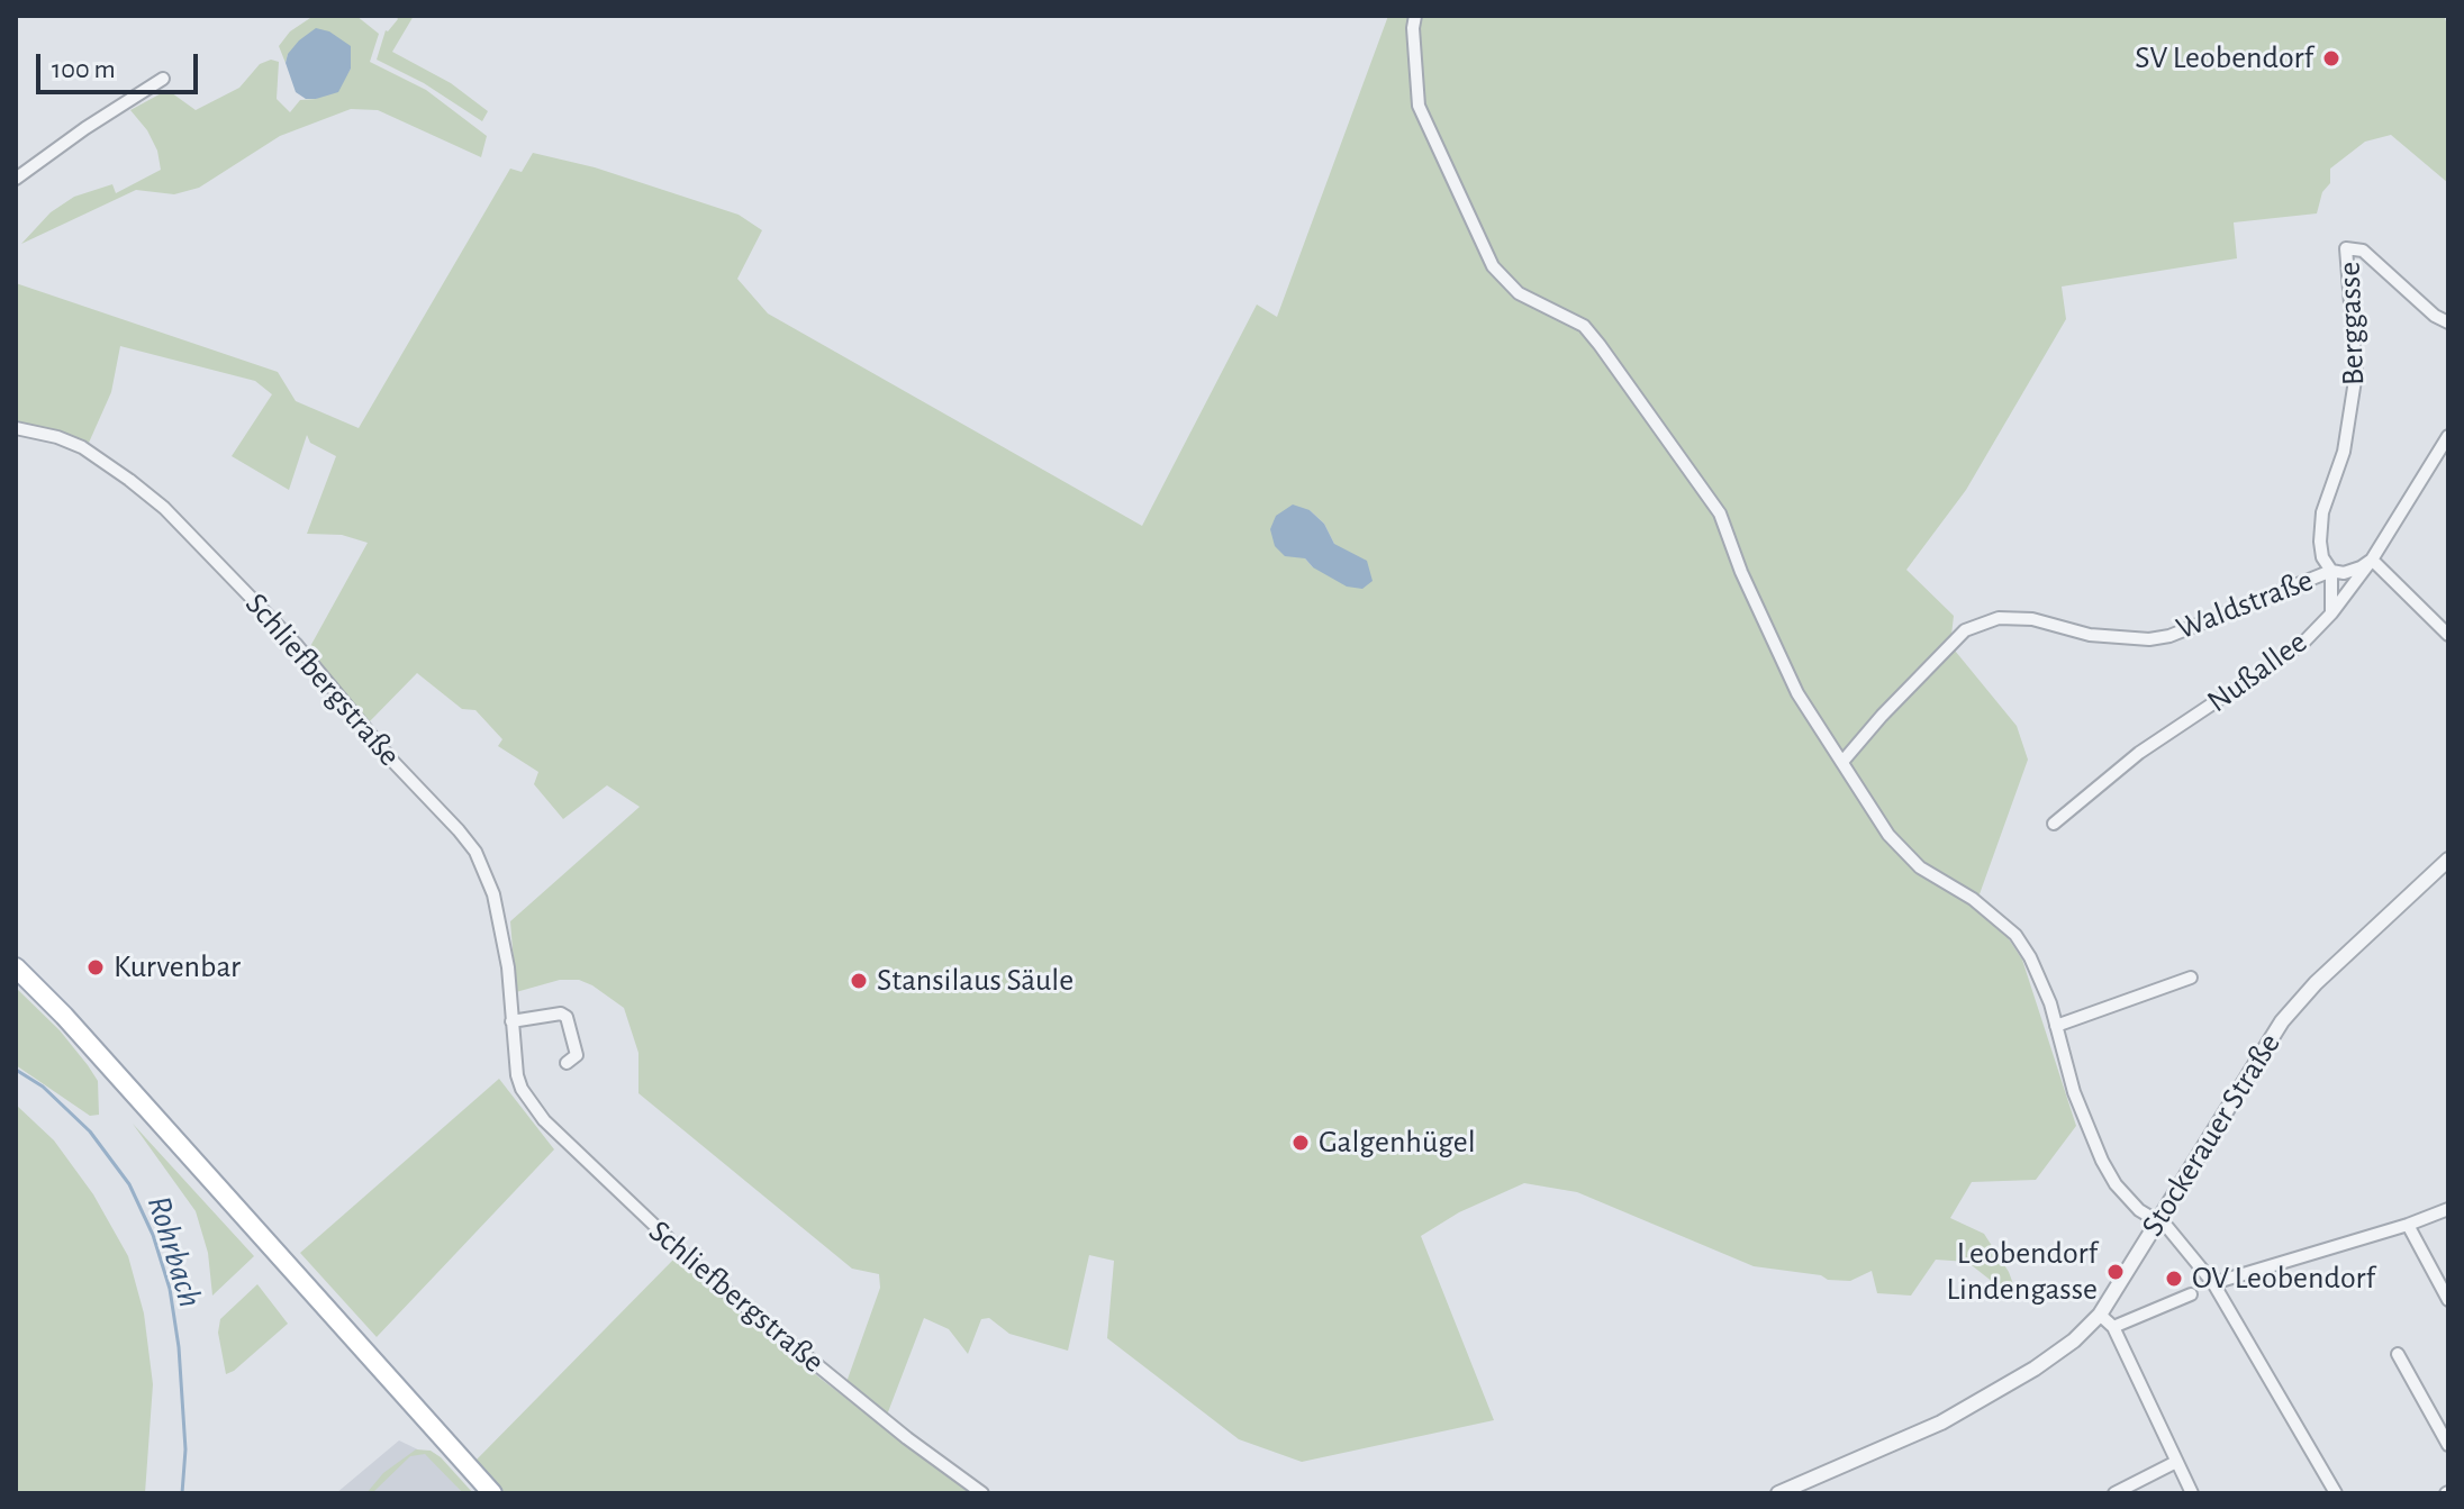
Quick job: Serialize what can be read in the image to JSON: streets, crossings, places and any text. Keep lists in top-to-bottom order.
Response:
{
  "streets": {
    "street": [
      "Berggasse",
      "Waldstraße",
      "Nußallee",
      "Schliefbergstraße",
      "Stockerauer Straße"
    ]
  },
  "crossings": [
    ["Berggasse", "Waldstraße"],
    ["Berggasse", "Nußallee"]
  ],
  "water": ["Rohrbach"],
  "places": [
    "SV Leobendorf",
    "Kurvenbar",
    "Stansilaus Säule",
    "Galgenhügel",
    "Leobendorf Lindengasse",
    "OV Leobendorf"
  ],
  "scale_bar": "100 m"
}
